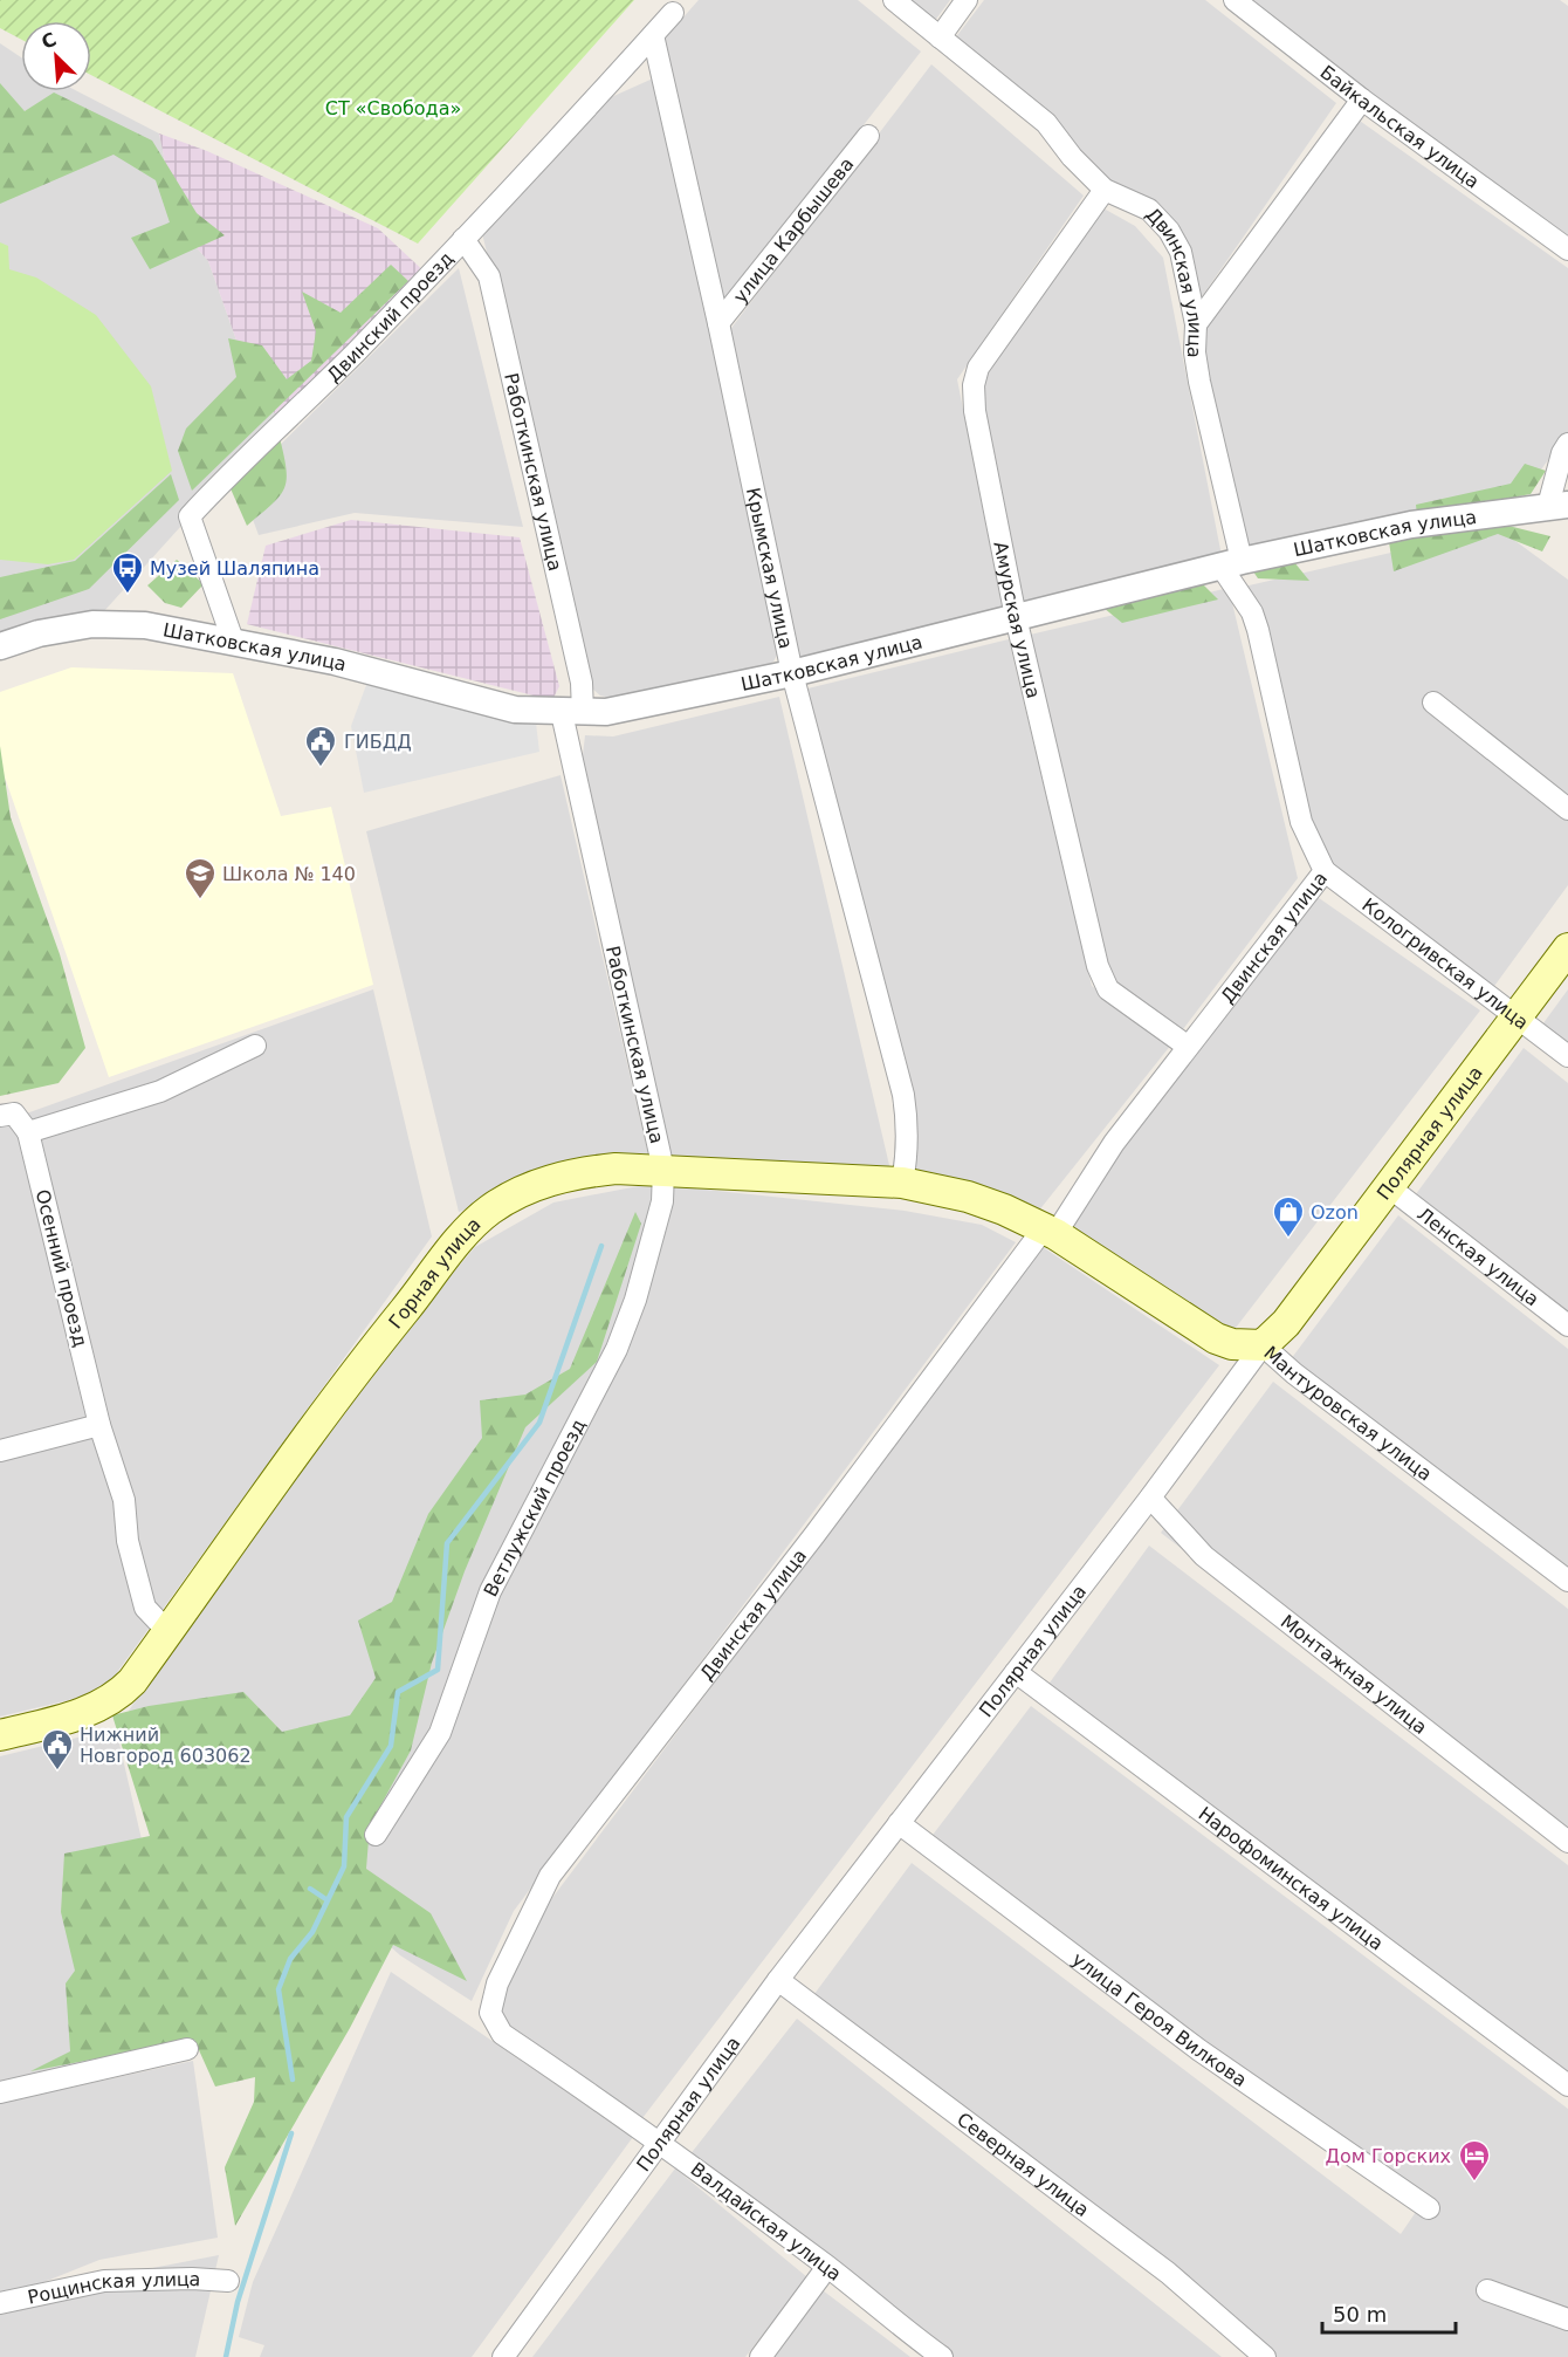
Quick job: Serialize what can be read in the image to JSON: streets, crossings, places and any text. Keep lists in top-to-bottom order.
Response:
{
  "streets": {
    "main road": ["Полярная улица", "Горная улица", "Мантуровская улица"],
    "street": [
      "Байкальская улица",
      "улица Карбышева",
      "Двинская улица",
      "Двинский проезд",
      "Работкинская улица",
      "Шатковская улица",
      "Крымская улица",
      "Амурская улица",
      "Кологривская улица",
      "Ленская улица",
      "Осенний проезд",
      "Ветлужский проезд",
      "Монтажная улица",
      "Нарофоминская улица",
      "улица Героя Вилкова",
      "Северная улица",
      "Валдайская улица",
      "Рощинская улица"
    ]
  },
  "crossings": [
    ["улица Карбышева", "Крымская улица"],
    ["Двинская улица", "Шатковская улица"],
    ["Двинская улица", "Амурская улица"],
    ["Двинская улица", "Кологривская улица"],
    ["Двинская улица", "Горная улица"],
    ["Двинская улица", "Мантуровская улица"],
    ["Двинская улица", "Валдайская улица"],
    ["Двинский проезд", "Работкинская улица"],
    ["Двинский проезд", "Шатковская улица"],
    ["Двинский проезд", "Крымская улица"],
    ["Работкинская улица", "Шатковская улица"],
    ["Работкинская улица", "Горная улица"],
    ["Работкинская улица", "Ветлужский проезд"],
    ["Шатковская улица", "Крымская улица"],
    ["Шатковская улица", "Амурская улица"],
    ["Крымская улица", "Горная улица"],
    ["Кологривская улица", "Полярная улица"],
    ["Полярная улица", "Ленская улица"],
    ["Полярная улица", "Мантуровская улица"],
    ["Полярная улица", "Монтажная улица"],
    ["Полярная улица", "Нарофоминская улица"],
    ["Полярная улица", "улица Героя Вилкова"],
    ["Полярная улица", "Северная улица"],
    ["Полярная улица", "Валдайская улица"],
    ["Осенний проезд", "Горная улица"],
    ["Горная улица", "Мантуровская улица"],
    ["Горная улица", "Ветлужский проезд"]
  ],
  "parks": ["СТ «Свобода»"],
  "places": {
    "bus stop": ["Музей Шаляпина"],
    "public building": ["ГИБДД", "Нижний Новгород 603062"],
    "school or university": ["Школа № 140"],
    "shop": ["Ozon"],
    "hotel": ["Дом Горских"]
  },
  "scale_bar": "50 m",
  "north": "top left"
}
